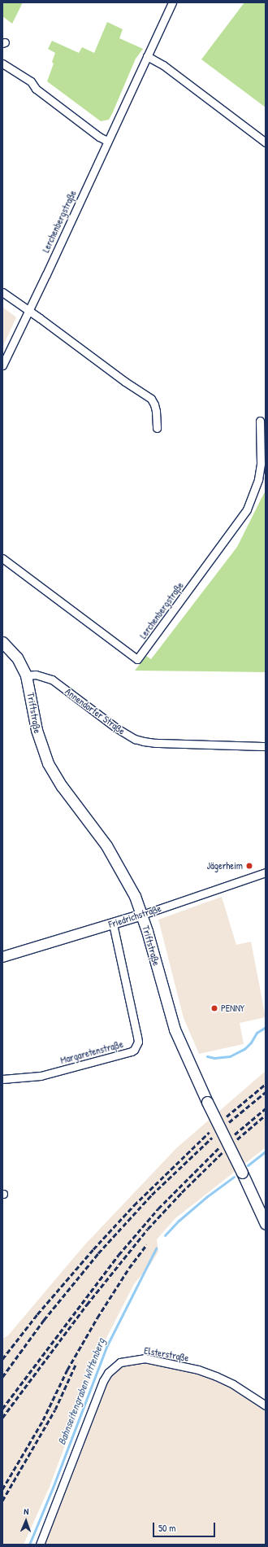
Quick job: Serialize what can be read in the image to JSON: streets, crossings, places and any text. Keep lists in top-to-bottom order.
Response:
{
  "streets": {
    "main road": ["Triftstraße"],
    "street": [
      "Lerchenbergstraße",
      "Annendorfer Straße",
      "Friedrichstraße",
      "Margaretenstraße",
      "Elsterstraße"
    ]
  },
  "crossings": [
    ["Annendorfer Straße", "Triftstraße"],
    ["Triftstraße", "Friedrichstraße"],
    ["Friedrichstraße", "Margaretenstraße"]
  ],
  "water": ["Bahnseitengraben Wittenberg"],
  "places": ["Jägerheim", "PENNY"],
  "scale_bar": "50 m",
  "north": "top"
}
